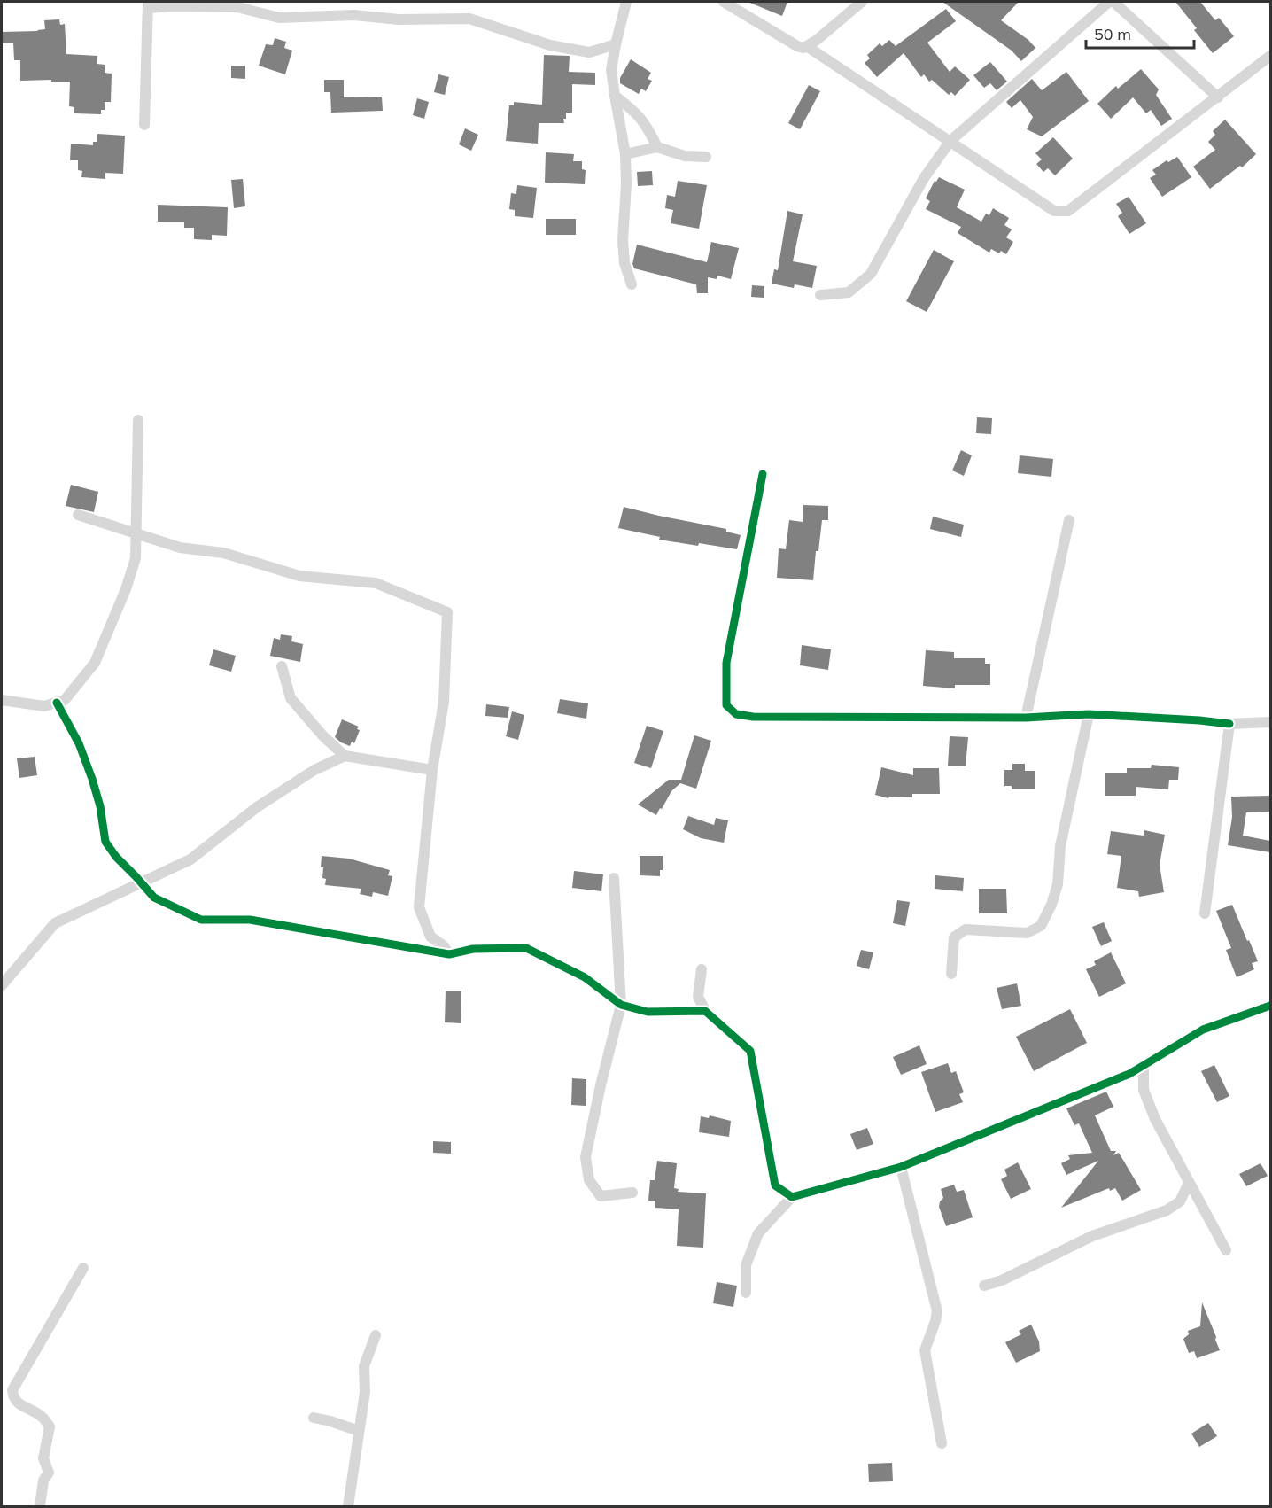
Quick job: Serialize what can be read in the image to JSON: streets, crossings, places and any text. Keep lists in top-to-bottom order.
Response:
{
  "scale_bar": "50 m"
}
